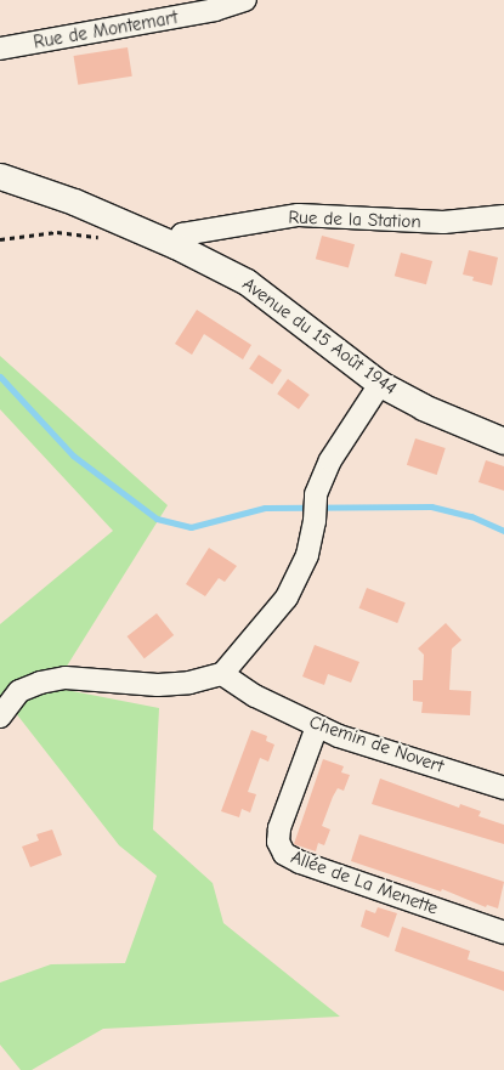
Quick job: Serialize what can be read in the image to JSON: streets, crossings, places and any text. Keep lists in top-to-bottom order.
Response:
{
  "streets": {
    "main road": ["Avenue du 15 Août 1944"],
    "street": [
      "Rue de Montemart",
      "Rue de la Station",
      "Chemin de Novert",
      "Allée de La Menette"
    ]
  },
  "crossings": [
    ["Rue de la Station", "Avenue du 15 Août 1944"],
    ["Chemin de Novert", "Allée de La Menette"]
  ]
}
